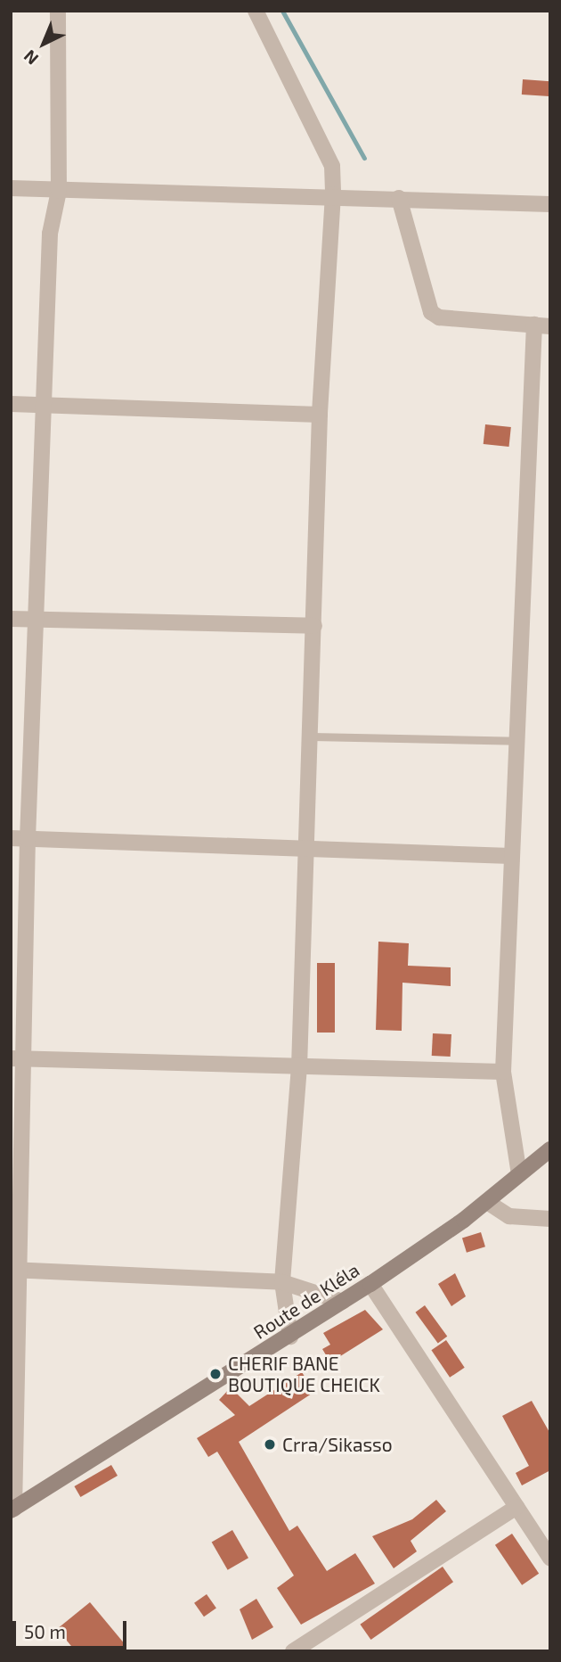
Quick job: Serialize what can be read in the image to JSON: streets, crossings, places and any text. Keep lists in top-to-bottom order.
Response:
{
  "streets": {
    "main road": ["Route de Kléla"]
  },
  "places": ["CHERIF BANE BOUTIQUE CHEICK", "Crra/Sikasso"],
  "scale_bar": "50 m",
  "north": "bottom left"
}
